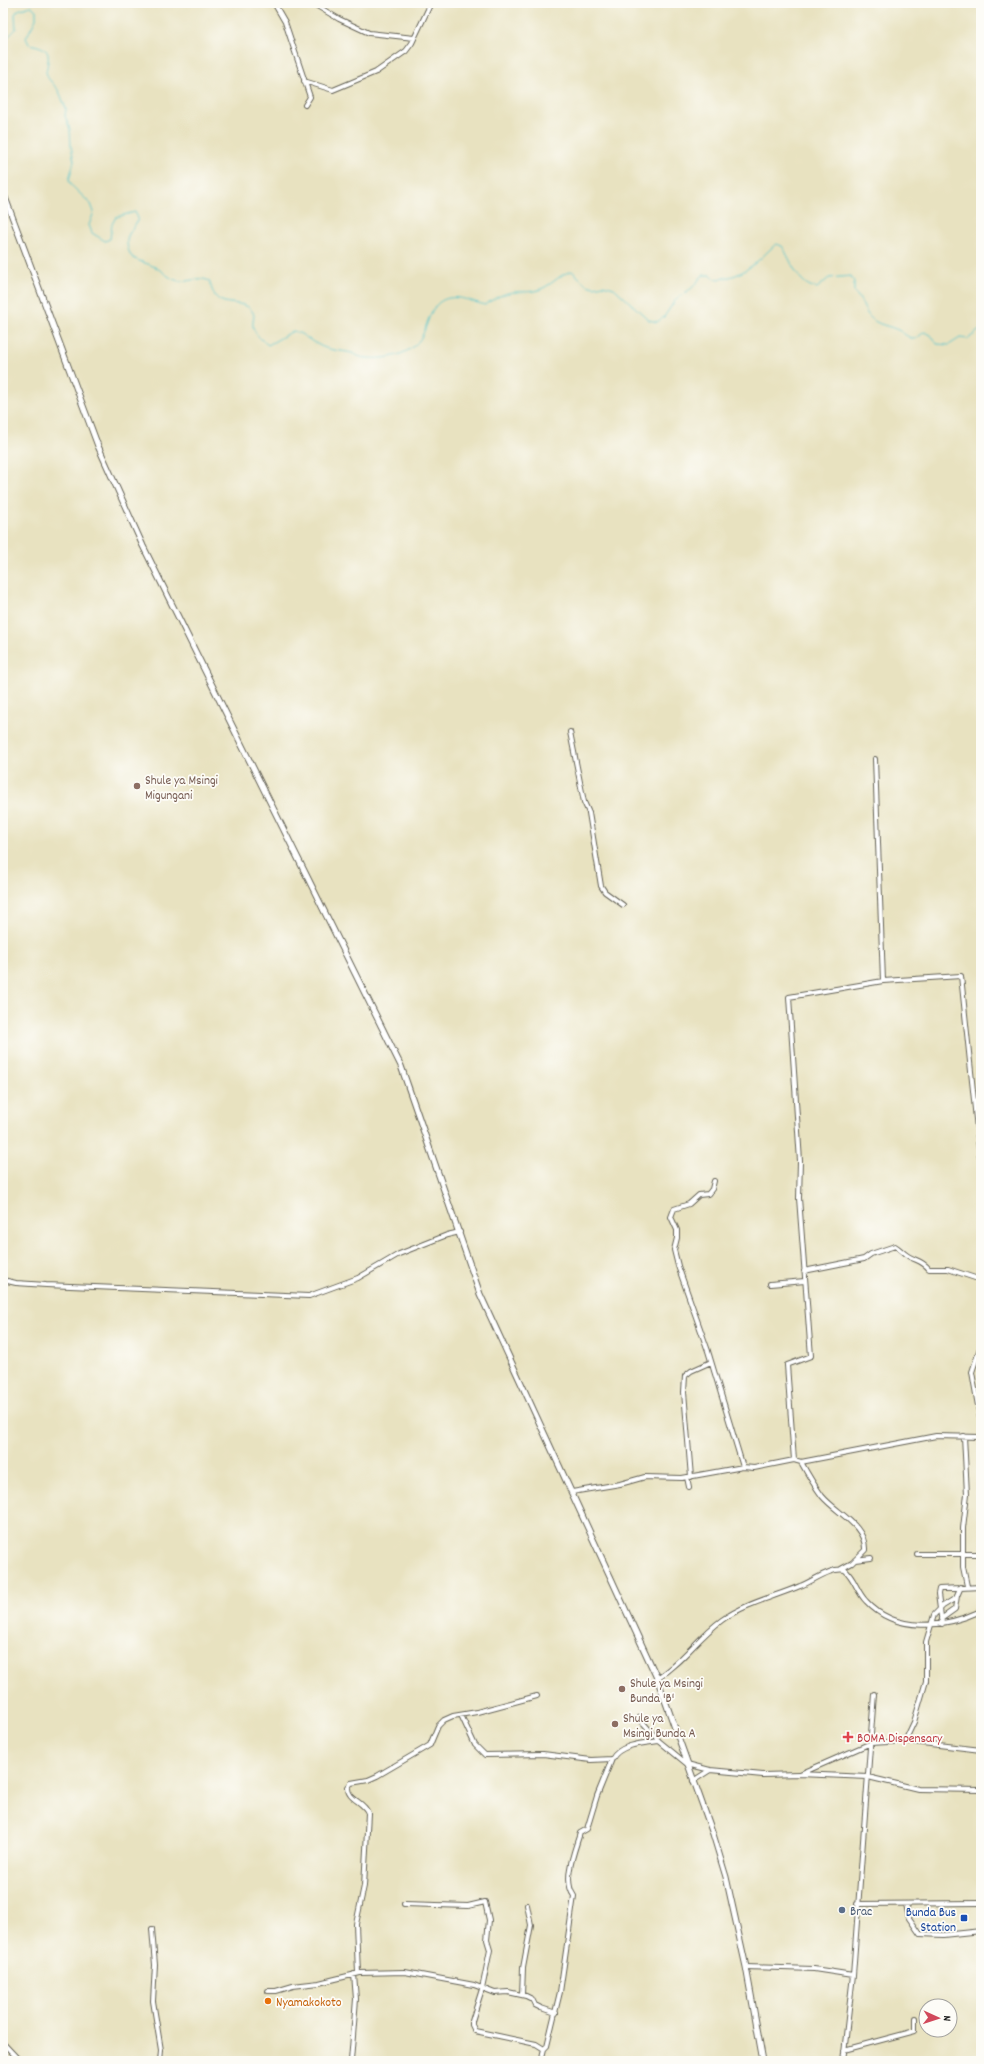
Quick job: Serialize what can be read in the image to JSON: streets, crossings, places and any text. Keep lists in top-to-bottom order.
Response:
{
  "places": {
    "other": [
      "Shule ya Msingi Migungani",
      "Shule ya Msingi Bunda 'B'",
      "Shule ya Msingi Bunda A",
      "Brac",
      "Nyamakokoto"
    ],
    "health": ["BOMA Dispensary"],
    "transit": ["Bunda Bus Station"]
  },
  "north": "right"
}
